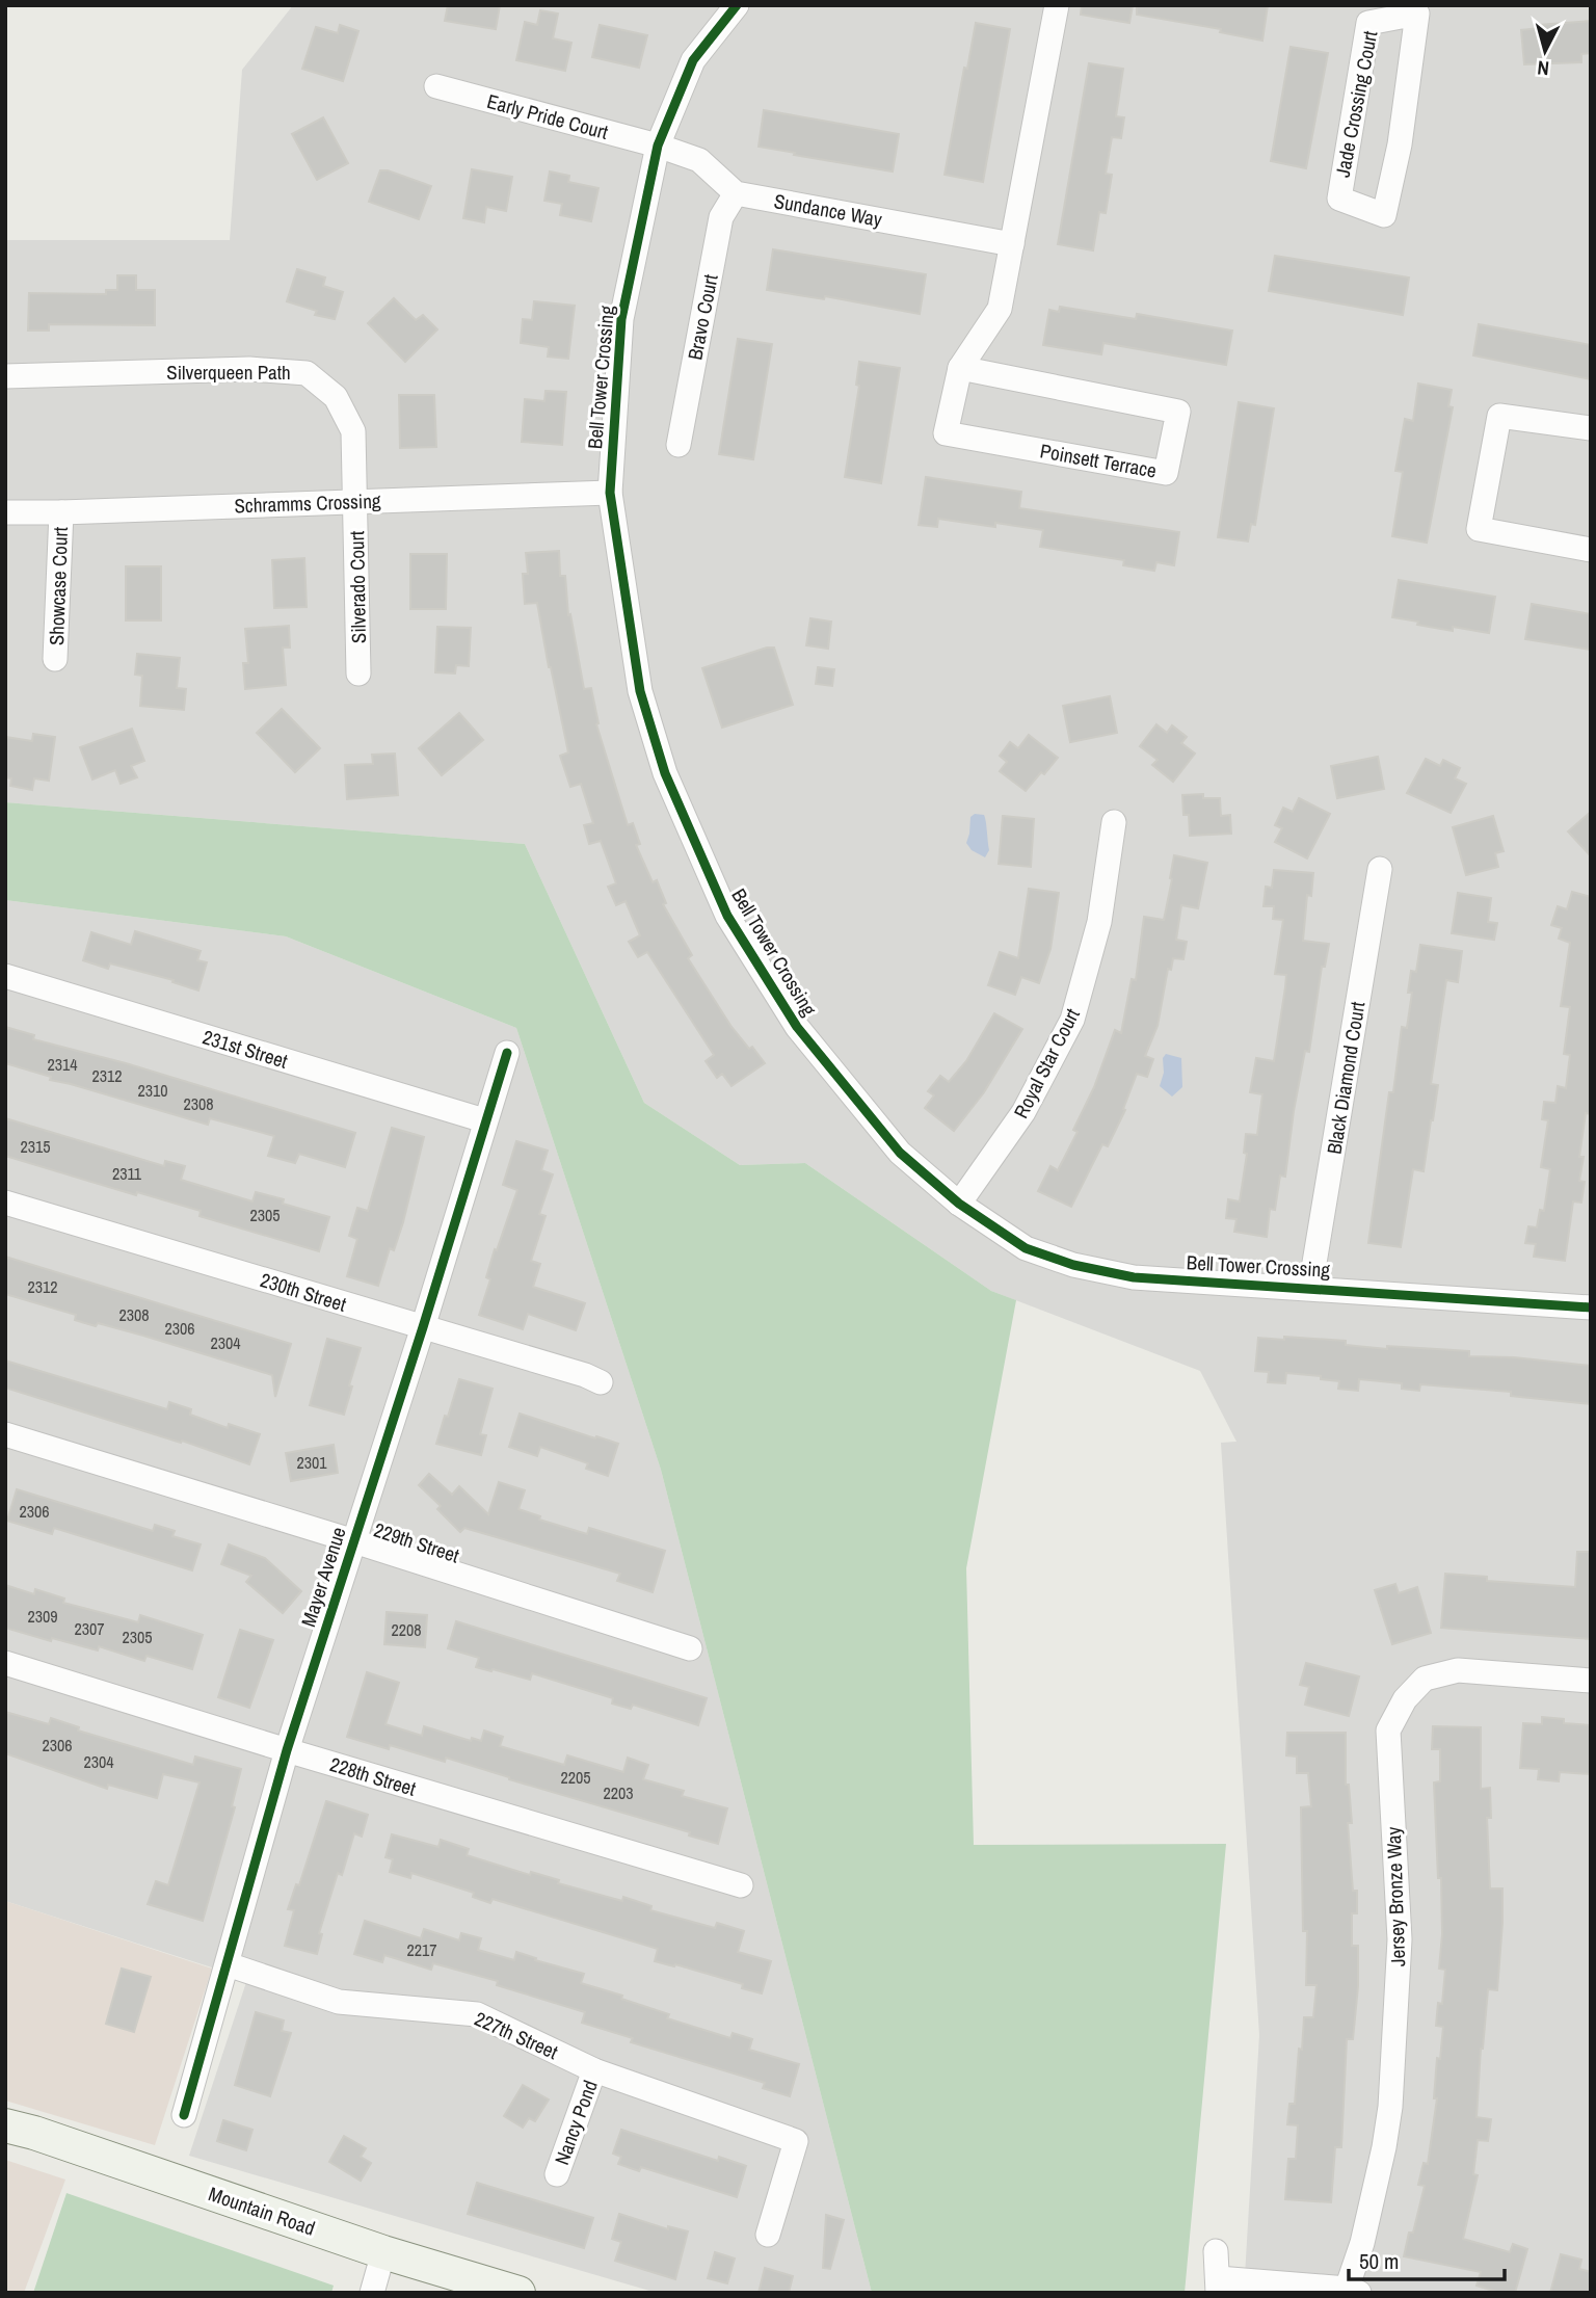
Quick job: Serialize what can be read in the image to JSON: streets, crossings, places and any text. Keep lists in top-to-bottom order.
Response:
{
  "streets": {
    "main road": ["Mountain Road"],
    "street": [
      "Jade Crossing Court",
      "Early Pride Court",
      "Sundance Way",
      "Bravo Court",
      "Silverqueen Path",
      "Bell Tower Crossing",
      "Poinsett Terrace",
      "Schramms Crossing",
      "Showcase Court",
      "Silverado Court",
      "231st Street",
      "Royal Star Court",
      "Black Diamond Court",
      "230th Street",
      "229th Street",
      "Mayer Avenue",
      "228th Street",
      "Jersey Bronze Way",
      "227th Street",
      "Nancy Pond"
    ]
  },
  "crossings": [
    ["Early Pride Court", "Bell Tower Crossing"],
    ["Sundance Way", "Bravo Court"],
    ["Sundance Way", "Poinsett Terrace"],
    ["Silverqueen Path", "Schramms Crossing"],
    ["Silverqueen Path", "Silverado Court"],
    ["Bell Tower Crossing", "Schramms Crossing"],
    ["Bell Tower Crossing", "Royal Star Court"],
    ["Bell Tower Crossing", "Black Diamond Court"],
    ["Schramms Crossing", "Showcase Court"],
    ["Schramms Crossing", "Silverado Court"],
    ["231st Street", "Mayer Avenue"],
    ["230th Street", "Mayer Avenue"],
    ["229th Street", "Mayer Avenue"],
    ["Mayer Avenue", "228th Street"],
    ["Mayer Avenue", "227th Street"],
    ["227th Street", "Nancy Pond"]
  ],
  "house_numbers": [
    "2314",
    "2312",
    "2310",
    "2308",
    "2315",
    "2311",
    "2305",
    "2312",
    "2308",
    "2306",
    "2304",
    "2301",
    "2306",
    "2309",
    "2307",
    "2208",
    "2305",
    "2306",
    "2304",
    "2205",
    "2203",
    "2217"
  ],
  "scale_bar": "50 m",
  "north": "bottom"
}
